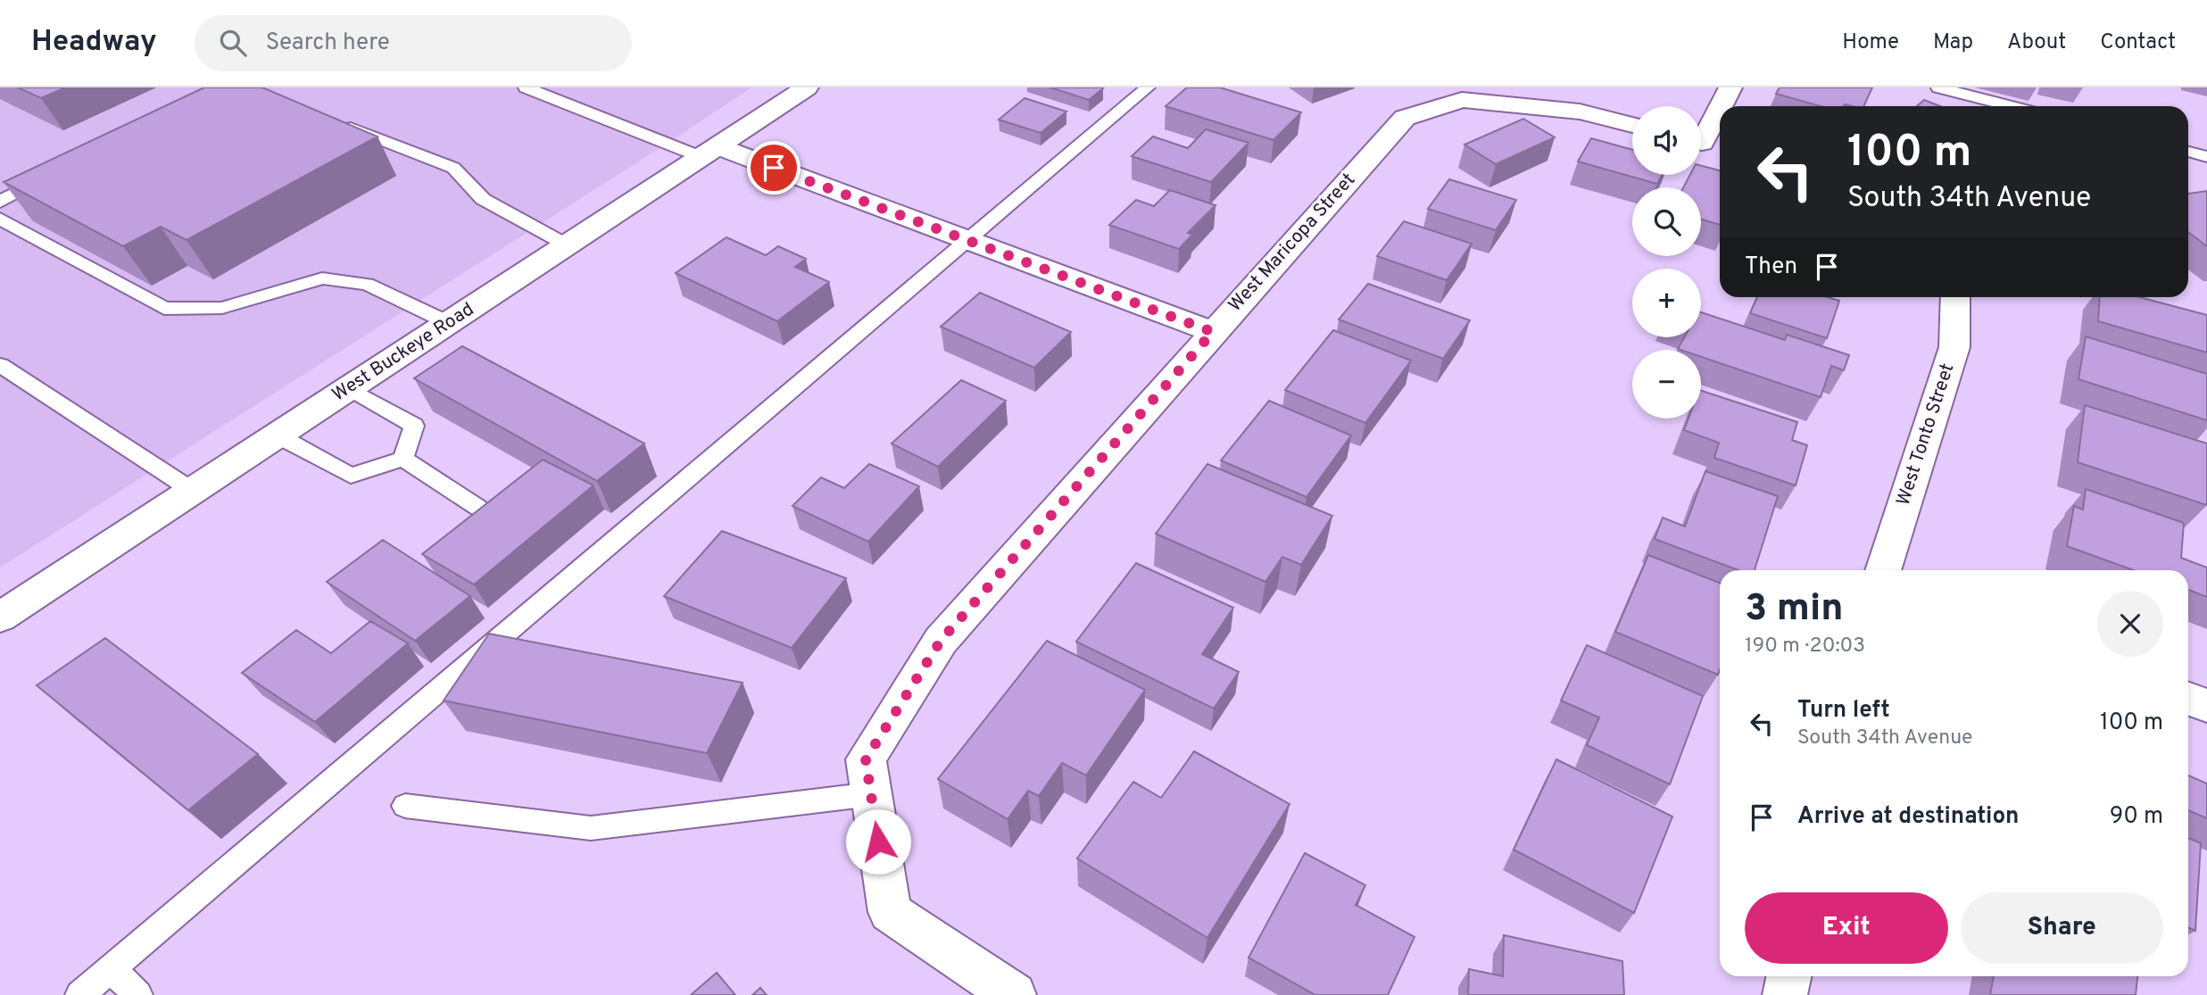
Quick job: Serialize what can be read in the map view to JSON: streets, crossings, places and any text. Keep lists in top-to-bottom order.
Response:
{
  "streets": {
    "street": ["West Maricopa Street", "West Buckeye Road", "West Tonto Street"]
  },
  "page": {
    "header": "Headway",
    "search": "Search here",
    "nav": [
      "Home",
      "Map",
      "About",
      "Contact"
    ],
    "map_buttons": ["+", "−"],
    "turn": ["100 m", "South 34th Avenue"],
    "then": "Then",
    "heading": ["3 min", "190 m · 20:03"],
    "list": [
      {
        "name": "Turn left",
        "note": "South 34th Avenue",
        "value": "100 m"
      },
      {
        "name": "Arrive at destination",
        "value": "90 m"
      }
    ],
    "buttons": ["Exit", "Share"]
  }
}
